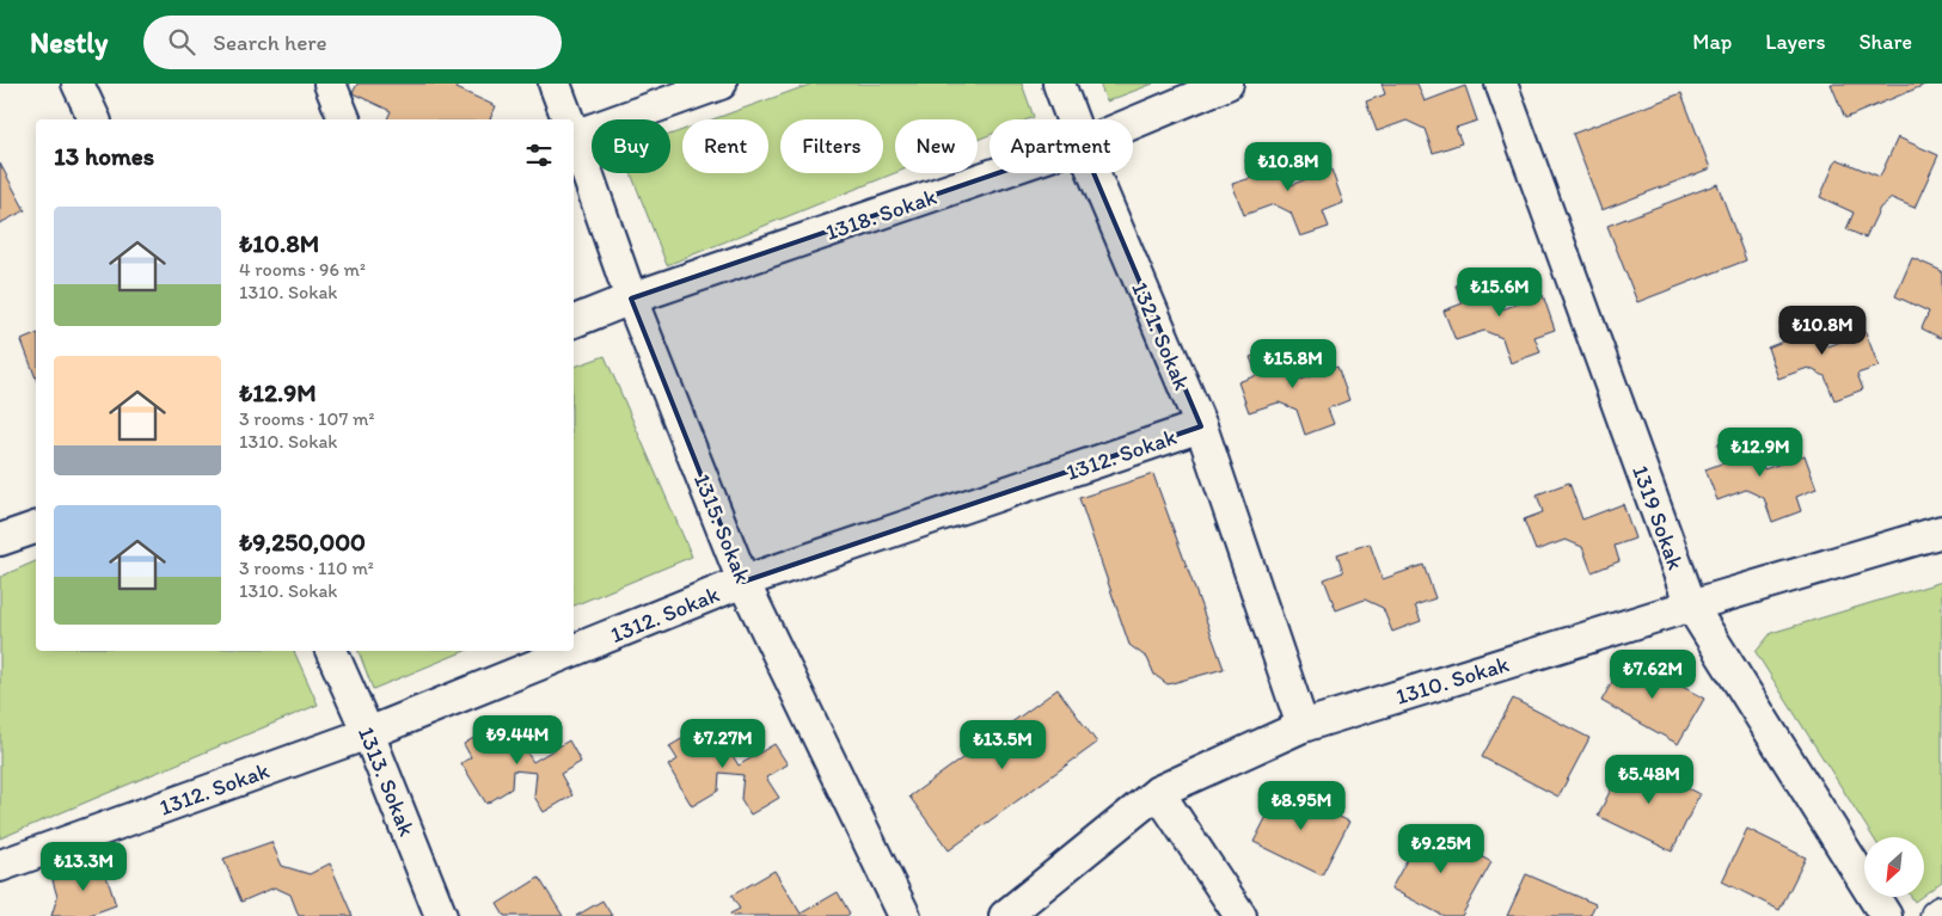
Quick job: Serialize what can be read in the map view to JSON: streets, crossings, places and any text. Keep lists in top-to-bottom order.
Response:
{
  "streets": {
    "street": [
      "1318. Sokak",
      "1321. Sokak",
      "1312. Sokak",
      "1319 Sokak",
      "1315. Sokak",
      "1310. Sokak",
      "1313. Sokak"
    ]
  },
  "crossings": [
    ["1318. Sokak", "1315. Sokak"],
    ["1321. Sokak", "1312. Sokak"],
    ["1321. Sokak", "1310. Sokak"],
    ["1312. Sokak", "1315. Sokak"],
    ["1312. Sokak", "1313. Sokak"],
    ["1319 Sokak", "1310. Sokak"]
  ],
  "north": "bottom left",
  "page": {
    "header": "Nestly",
    "search": "Search here",
    "nav": ["Map", "Layers", "Share"],
    "chip": [
      "Buy",
      "Rent",
      "Filters",
      "New",
      "Apartment"
    ],
    "heading": "13 homes",
    "price": [
      "₺10.8M",
      "₺15.6M",
      "₺10.8M",
      "₺15.8M",
      "₺12.9M",
      "₺7.62M",
      "₺9.44M",
      "₺7.27M",
      "₺13.5M",
      "₺5.48M",
      "₺8.95M",
      "₺9.25M",
      "₺13.3M"
    ],
    "list": [
      {
        "name": "₺10.8M",
        "note": "4 rooms · 96 m² · 1310. Sokak"
      },
      {
        "name": "₺12.9M",
        "note": "3 rooms · 107 m² · 1310. Sokak"
      },
      {
        "name": "₺9,250,000",
        "note": "3 rooms · 110 m² · 1310. Sokak"
      }
    ]
  }
}
